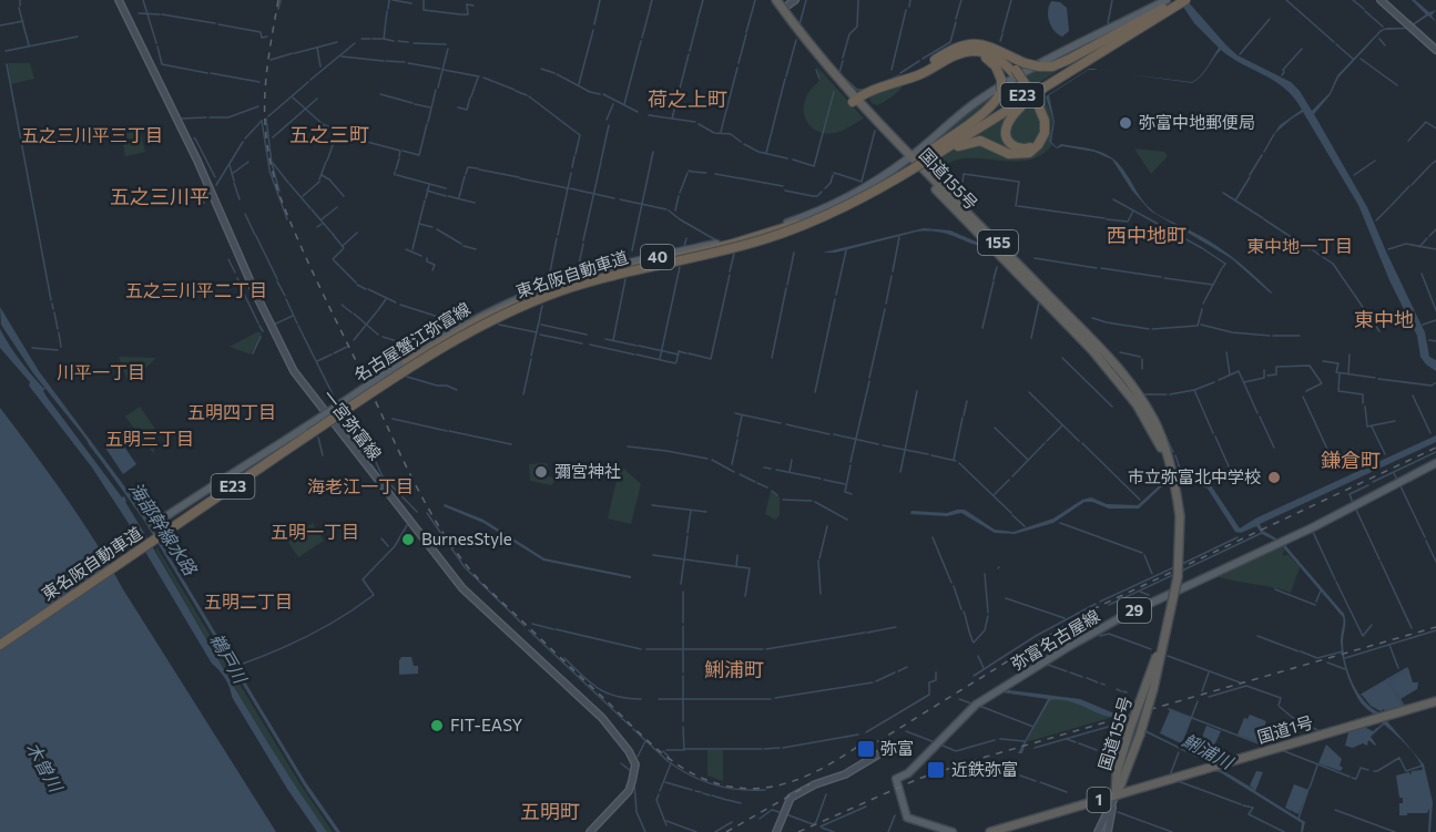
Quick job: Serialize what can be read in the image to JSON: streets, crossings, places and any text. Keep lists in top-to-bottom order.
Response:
{
  "streets": {
    "highway": [
      "E23",
      "国道155号",
      "155",
      "東名阪自動車道",
      "国道1号",
      "1"
    ],
    "main road": [
      "40",
      "名古屋蟹江弥富線",
      "一宮弥富線",
      "29",
      "弥富名古屋線"
    ]
  },
  "crossings": [
    ["国道155号", "東名阪自動車道"],
    ["国道155号", "名古屋蟹江弥富線"],
    ["国道155号", "国道1号"],
    ["東名阪自動車道", "名古屋蟹江弥富線"],
    ["名古屋蟹江弥富線", "一宮弥富線"]
  ],
  "districts": [
    "荷之上町",
    "五之三川平三丁目",
    "五之三町",
    "五之三川平",
    "西中地町",
    "東中地一丁目",
    "五之三川平二丁目",
    "東中地",
    "川平一丁目",
    "五明四丁目",
    "五明三丁目",
    "鎌倉町",
    "海老江一丁目",
    "五明一丁目",
    "五明二丁目",
    "鯏浦町",
    "五明町"
  ],
  "water": [
    "海部幹線水路",
    "鵜戸川",
    "鯏浦川",
    "木曽川"
  ],
  "places": {
    "other": [
      "弥富中地郵便局",
      "彌宮神社",
      "市立弥富北中学校",
      "BurnesStyle",
      "FIT-EASY"
    ],
    "transit": ["弥富", "近鉄弥富"]
  }
}
